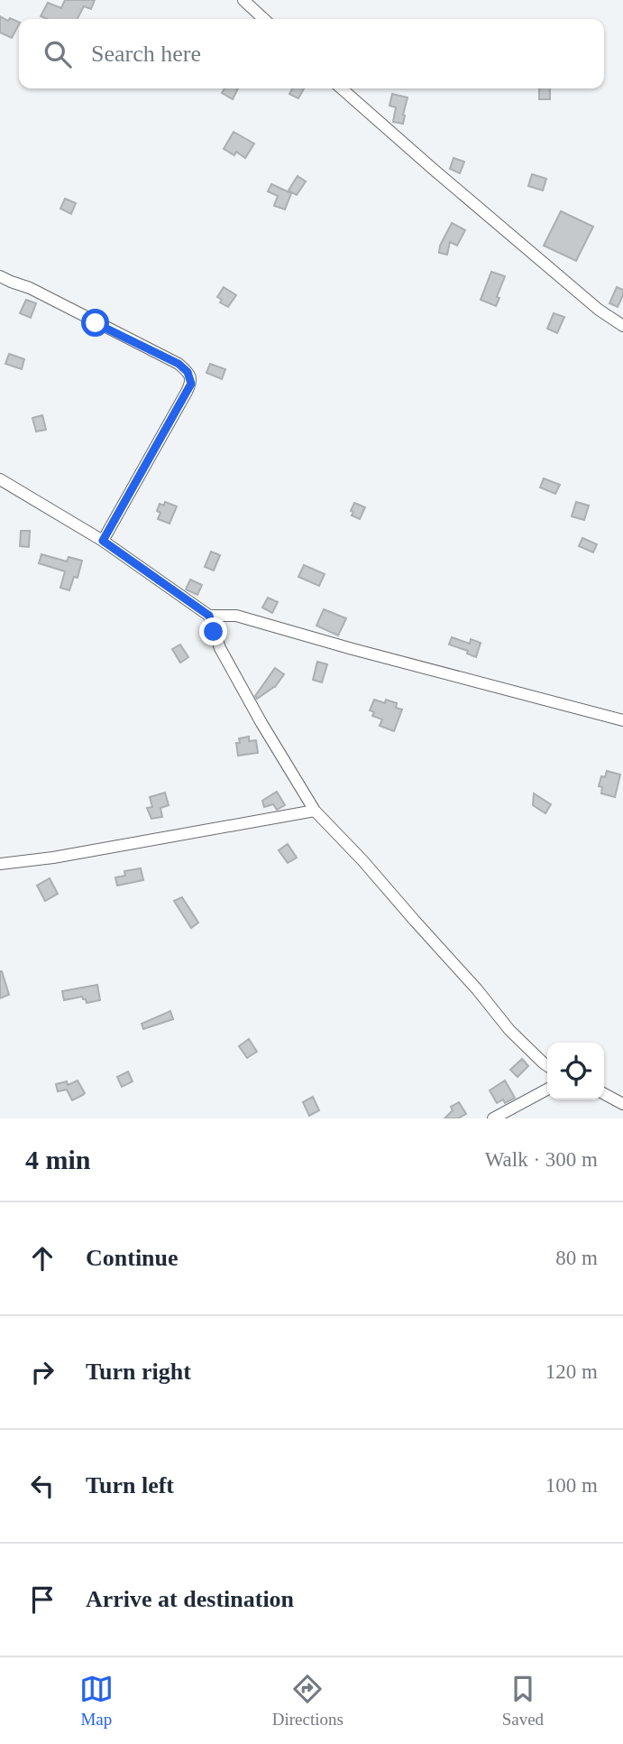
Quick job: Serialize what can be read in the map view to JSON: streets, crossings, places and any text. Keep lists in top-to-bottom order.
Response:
{
  "page": {
    "search": "Search here",
    "heading": ["4 min", "Walk · 300 m"],
    "list": [
      ["Continue", "80 m"],
      ["Turn right", "120 m"],
      ["Turn left", "100 m"],
      "Arrive at destination"
    ],
    "nav": ["Map", "Directions", "Saved"]
  }
}
